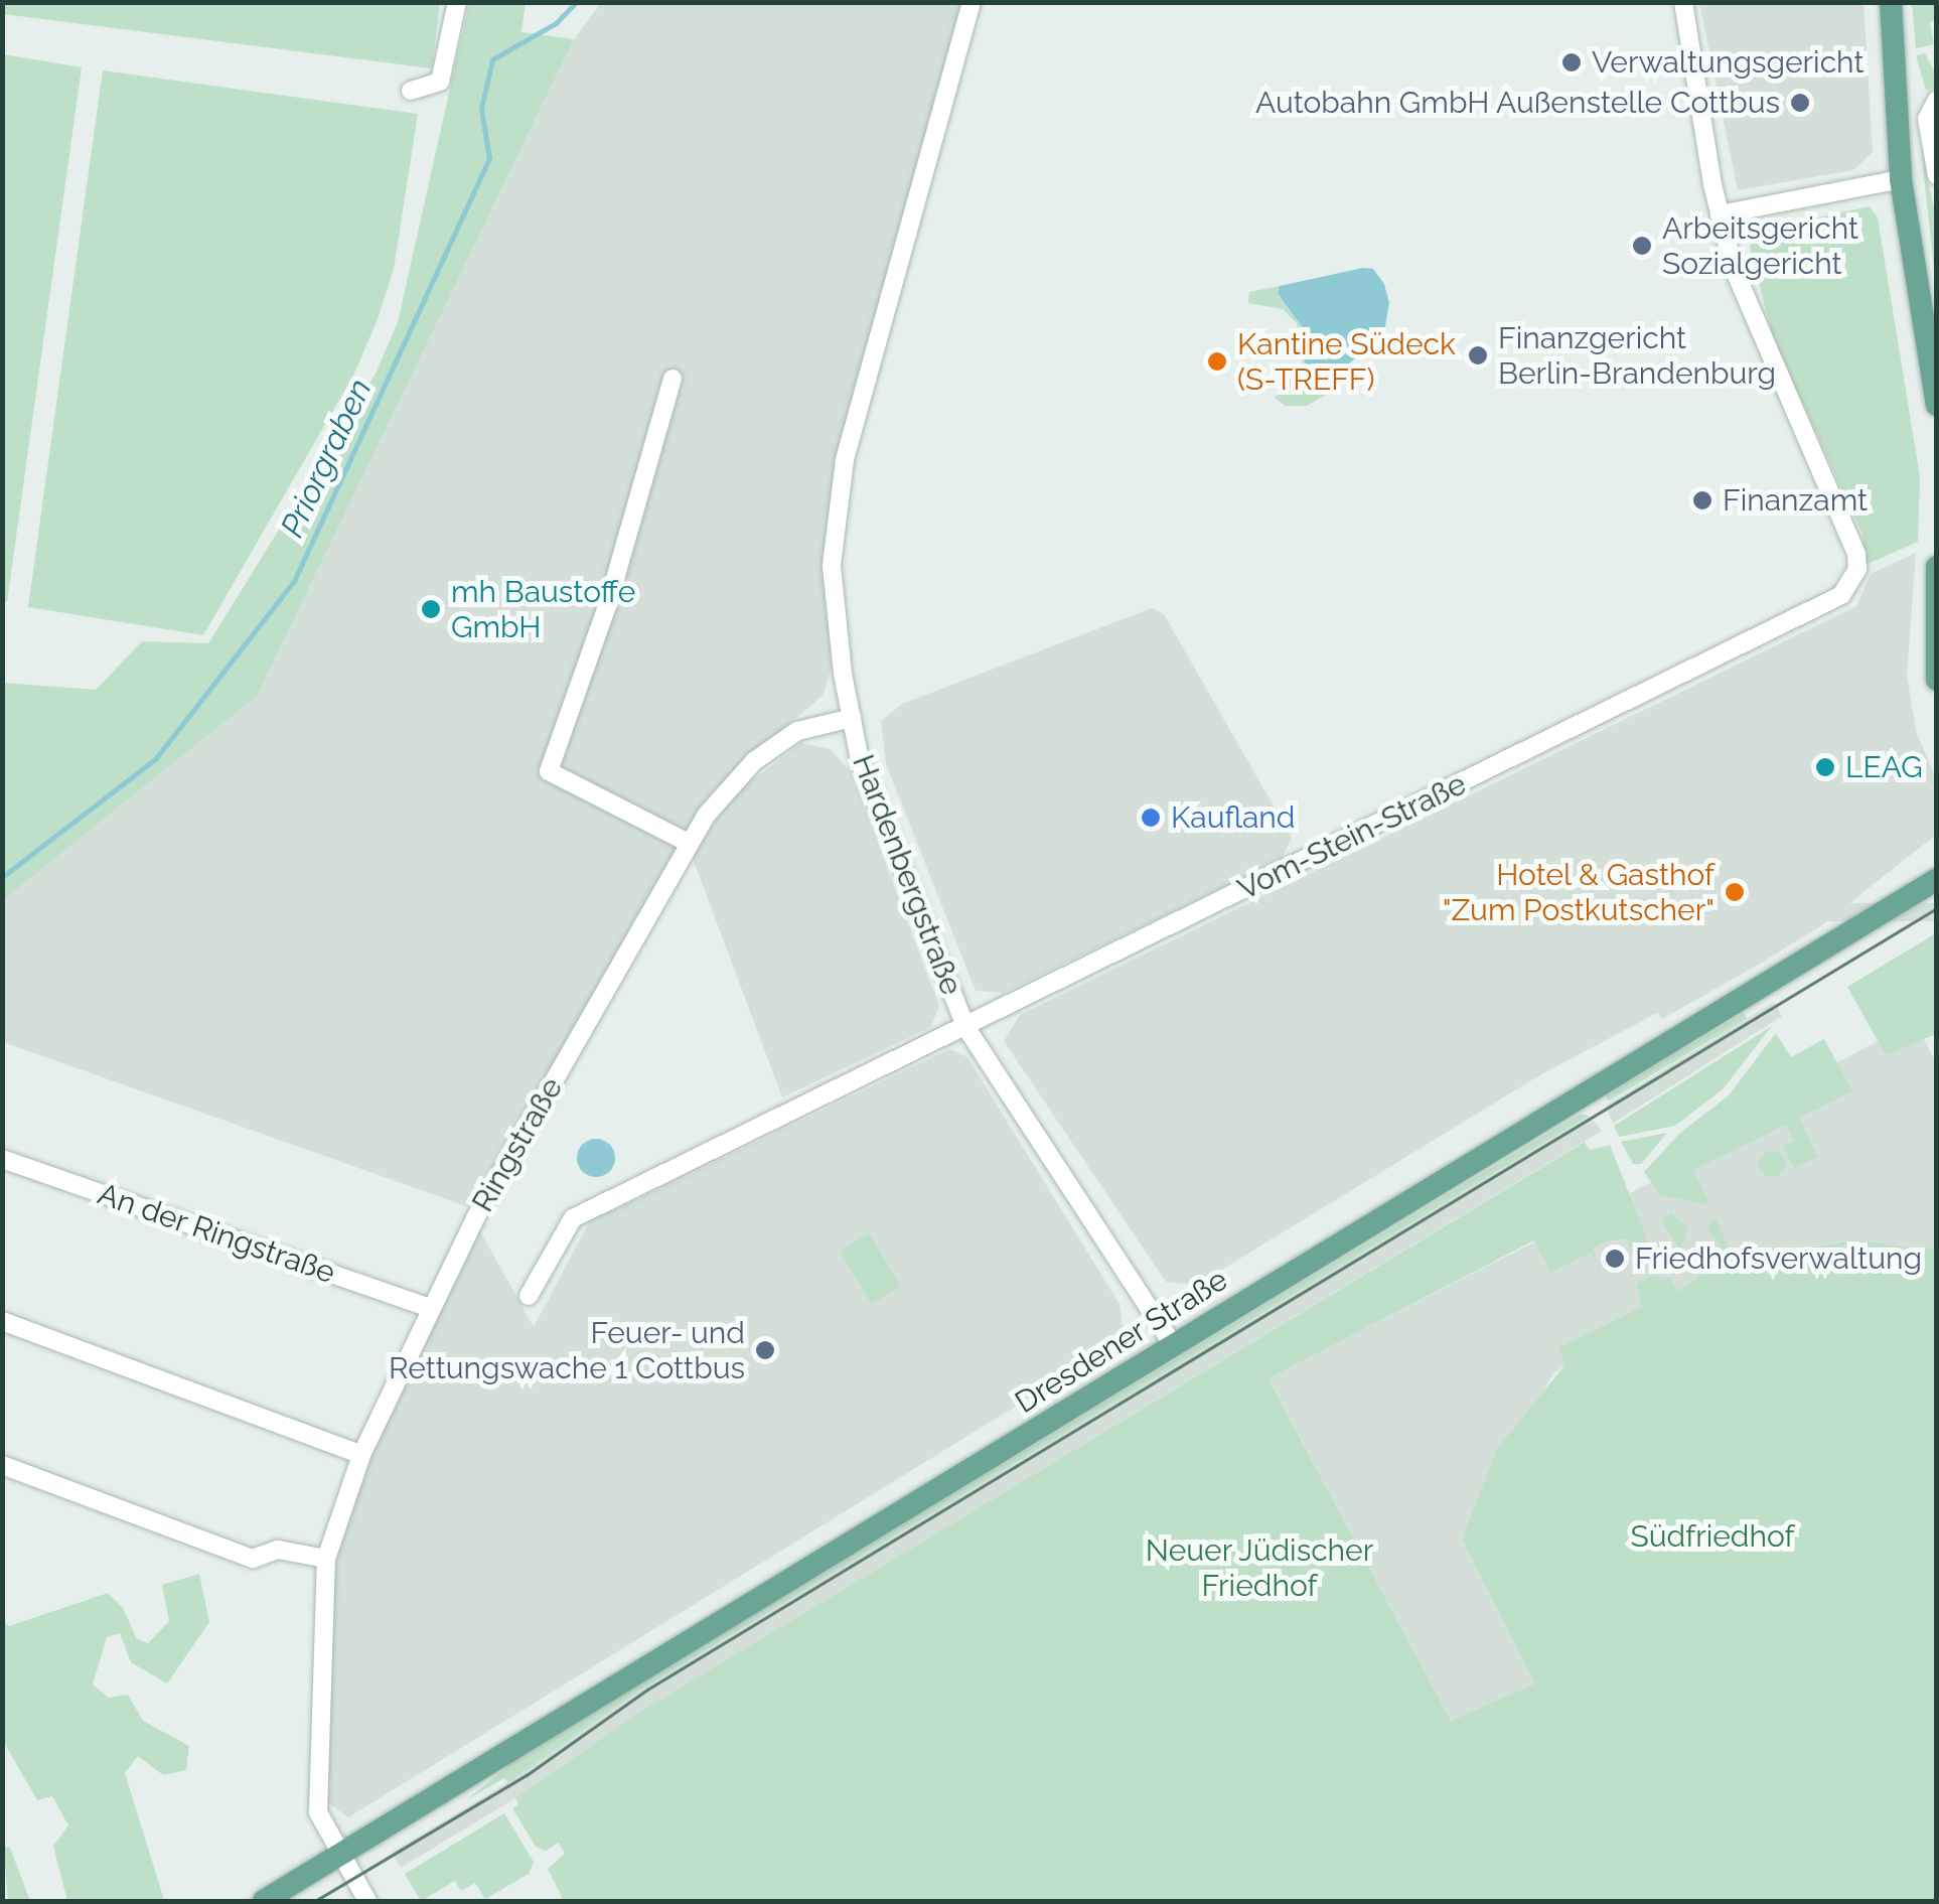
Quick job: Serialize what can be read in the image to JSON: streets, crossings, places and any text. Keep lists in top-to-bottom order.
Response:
{
  "streets": {
    "main road": ["Dresdener Straße"],
    "street": [
      "Vom-Stein-Straße",
      "Hardenbergstraße",
      "Ringstraße",
      "An der Ringstraße"
    ]
  },
  "crossings": [
    ["Vom-Stein-Straße", "Hardenbergstraße"],
    ["Hardenbergstraße", "Ringstraße"],
    ["Hardenbergstraße", "Dresdener Straße"],
    ["Ringstraße", "An der Ringstraße"],
    ["Ringstraße", "Dresdener Straße"]
  ],
  "water": ["Priorgraben"],
  "parks": ["Südfriedhof", "Neuer Jüdischer Friedhof"],
  "places": [
    "Verwaltungsgericht",
    "Autobahn GmbH Außenstelle Cottbus",
    "Arbeitsgericht Sozialgericht",
    "Finanzgericht Berlin-Brandenburg",
    "Kantine Südeck (S-TREFF)",
    "Finanzamt",
    "mh Baustoffe GmbH",
    "LEAG",
    "Kaufland",
    "Hotel & Gasthof \"Zum Postkutscher\"",
    "Friedhofsverwaltung",
    "Feuer- und Rettungswache 1 Cottbus"
  ]
}
